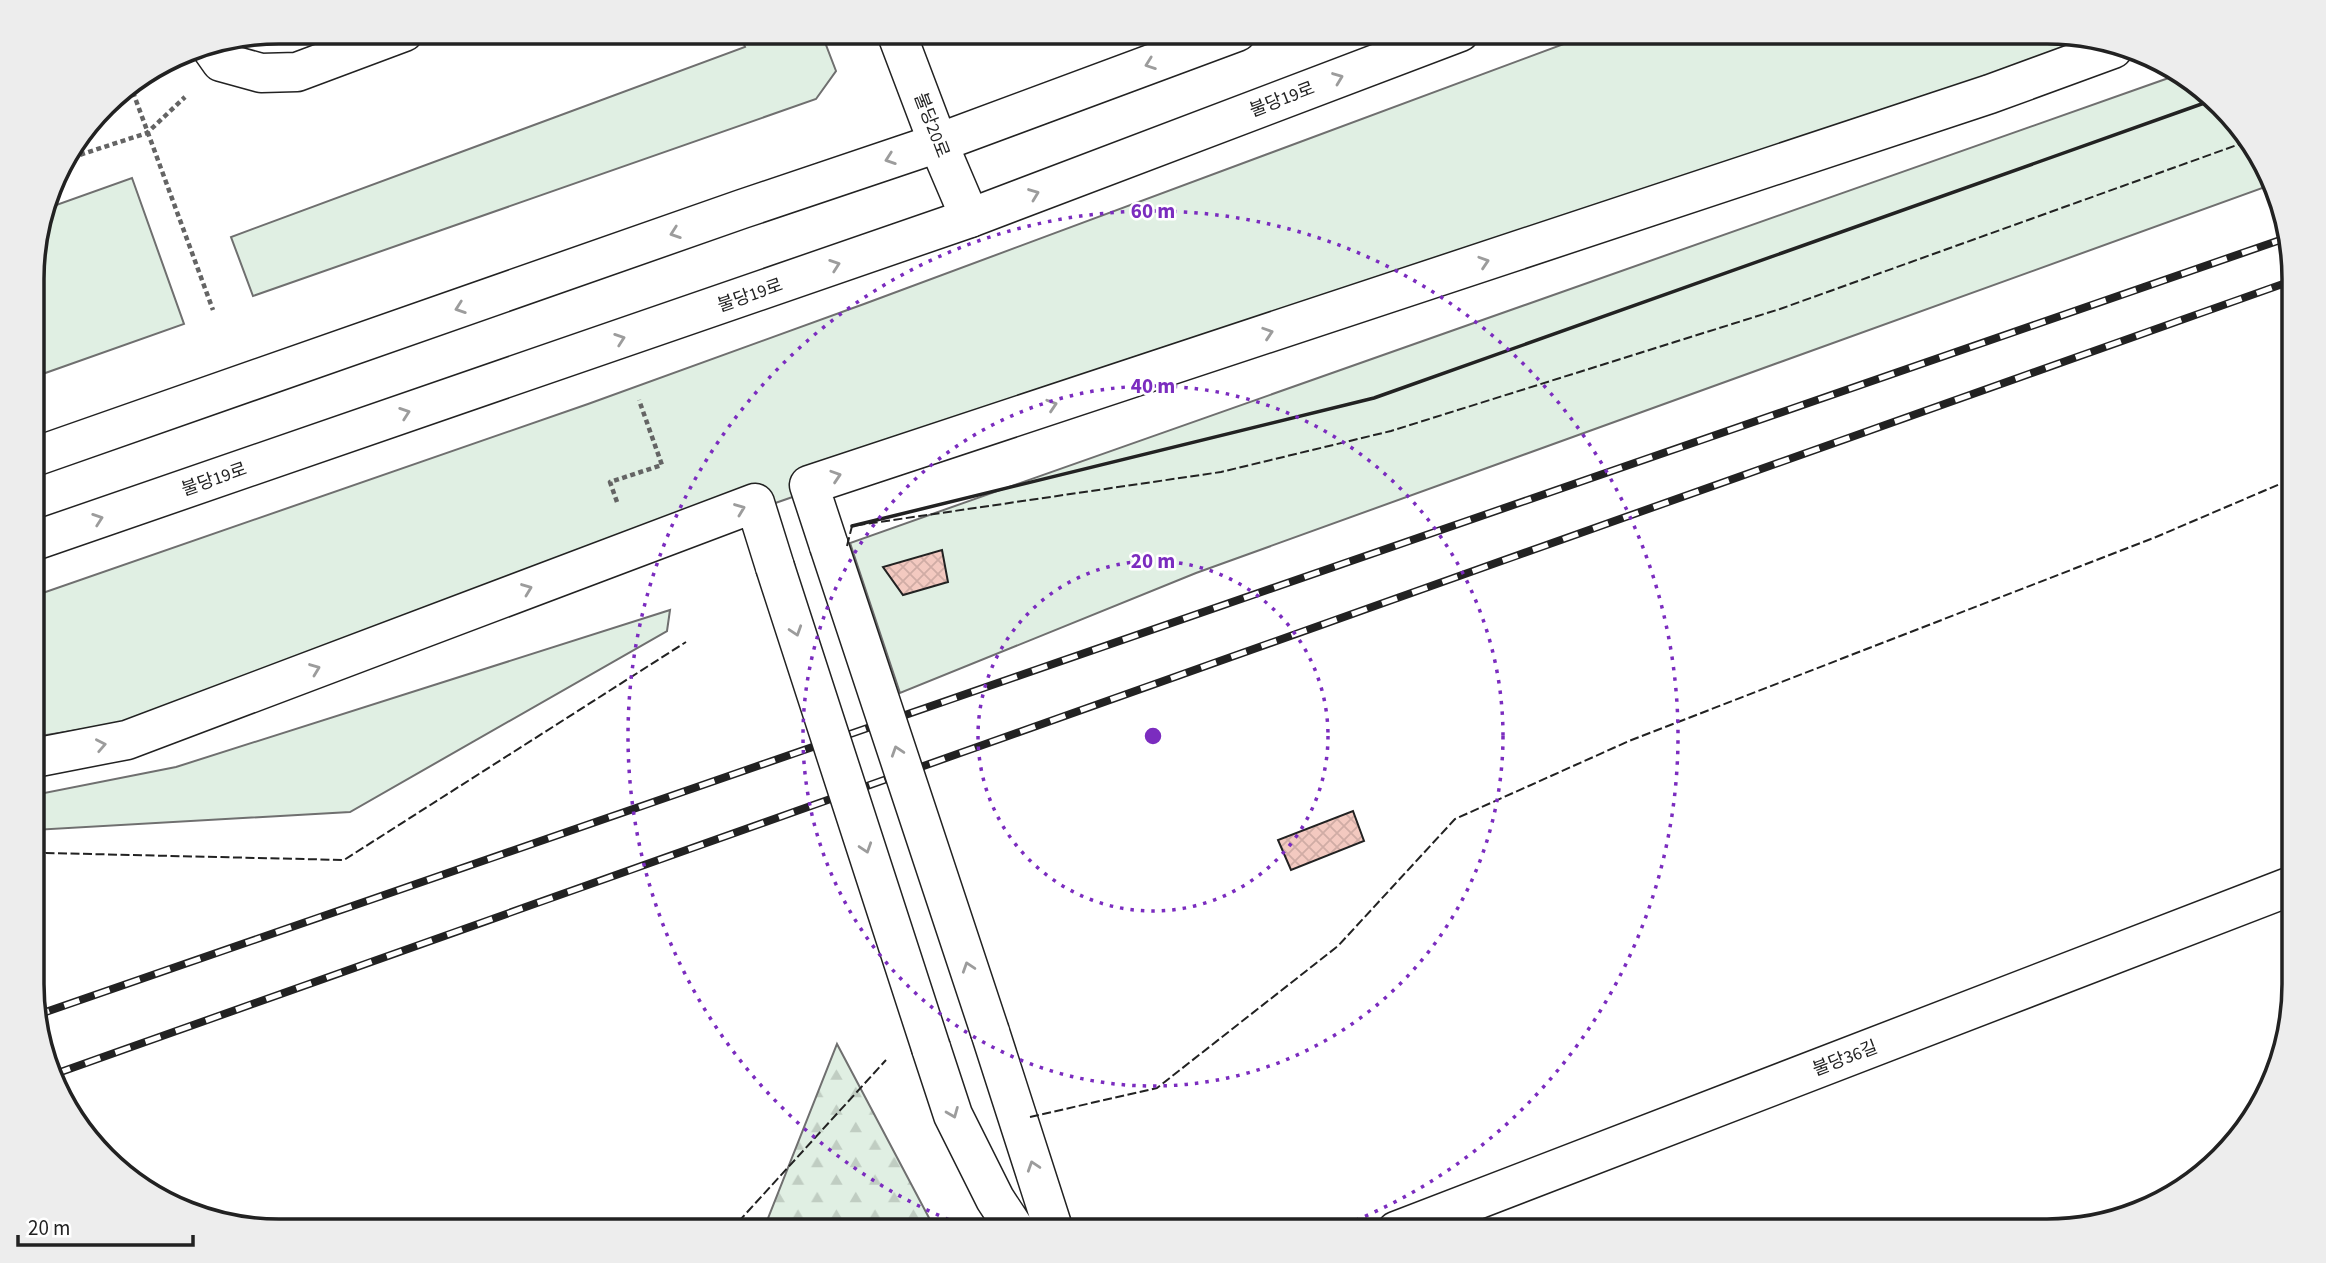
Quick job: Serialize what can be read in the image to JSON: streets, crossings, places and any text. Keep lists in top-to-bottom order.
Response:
{
  "streets": {
    "street": ["불당19로", "불당20로", "불당36길"]
  },
  "crossings": [
    ["불당19로", "불당20로"]
  ],
  "scale_bar": "20 m",
  "rings": ["60 m", "40 m", "20 m"]
}
